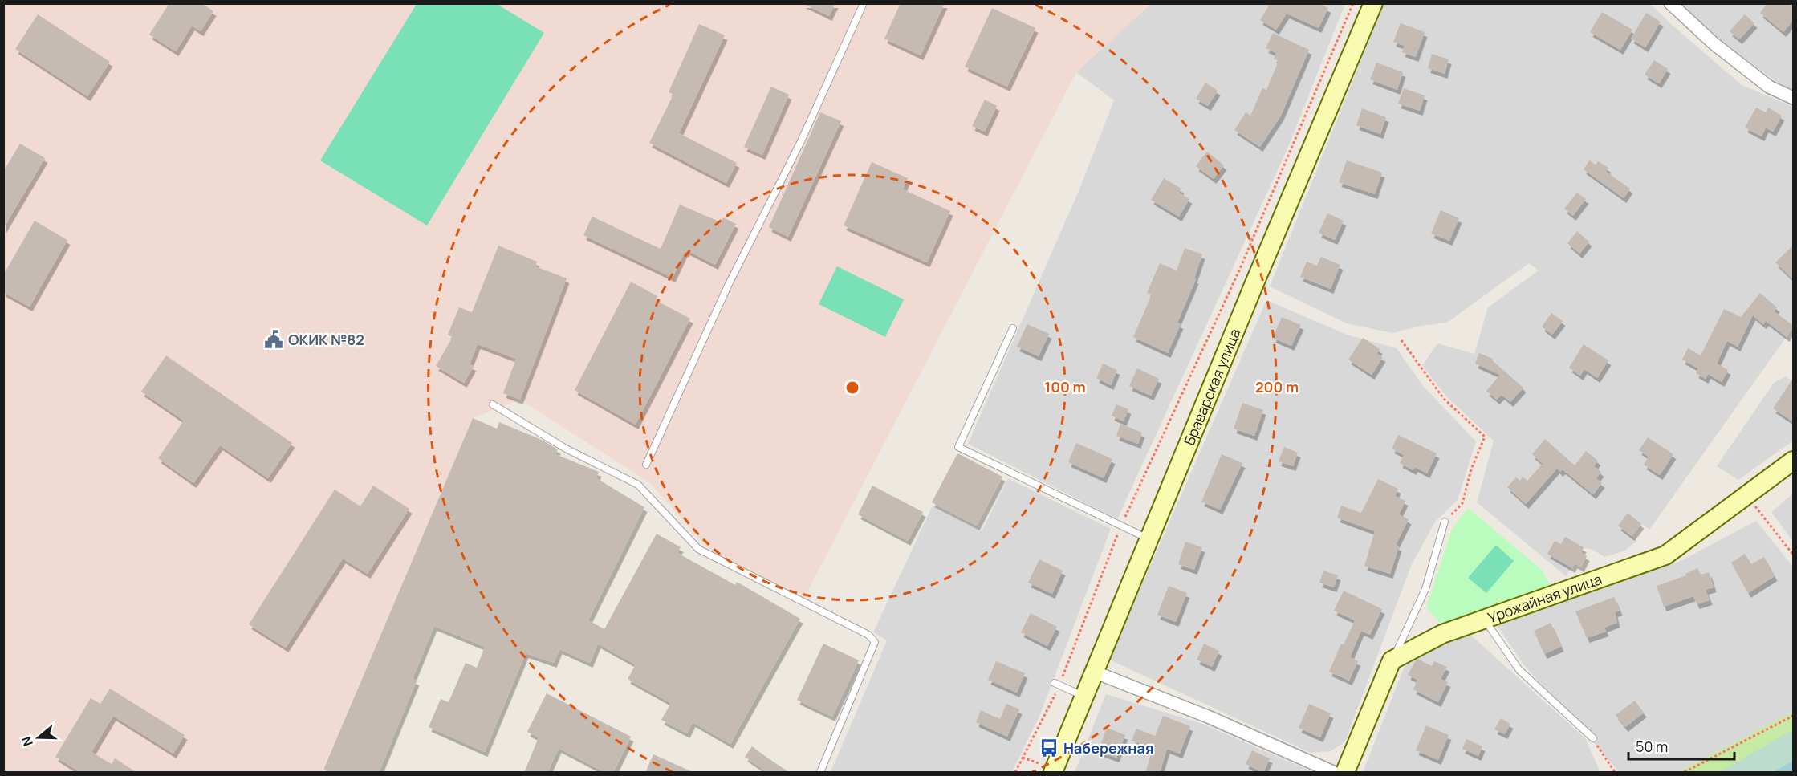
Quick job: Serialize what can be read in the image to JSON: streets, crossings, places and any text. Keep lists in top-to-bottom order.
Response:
{
  "streets": {
    "main road": ["Браварская улица", "Урожайная улица"]
  },
  "places": {
    "public building": ["ОКИК №82"],
    "bus stop": ["Набережная"]
  },
  "scale_bar": "50 m",
  "north": "left",
  "rings": ["100 m", "200 m"]
}
